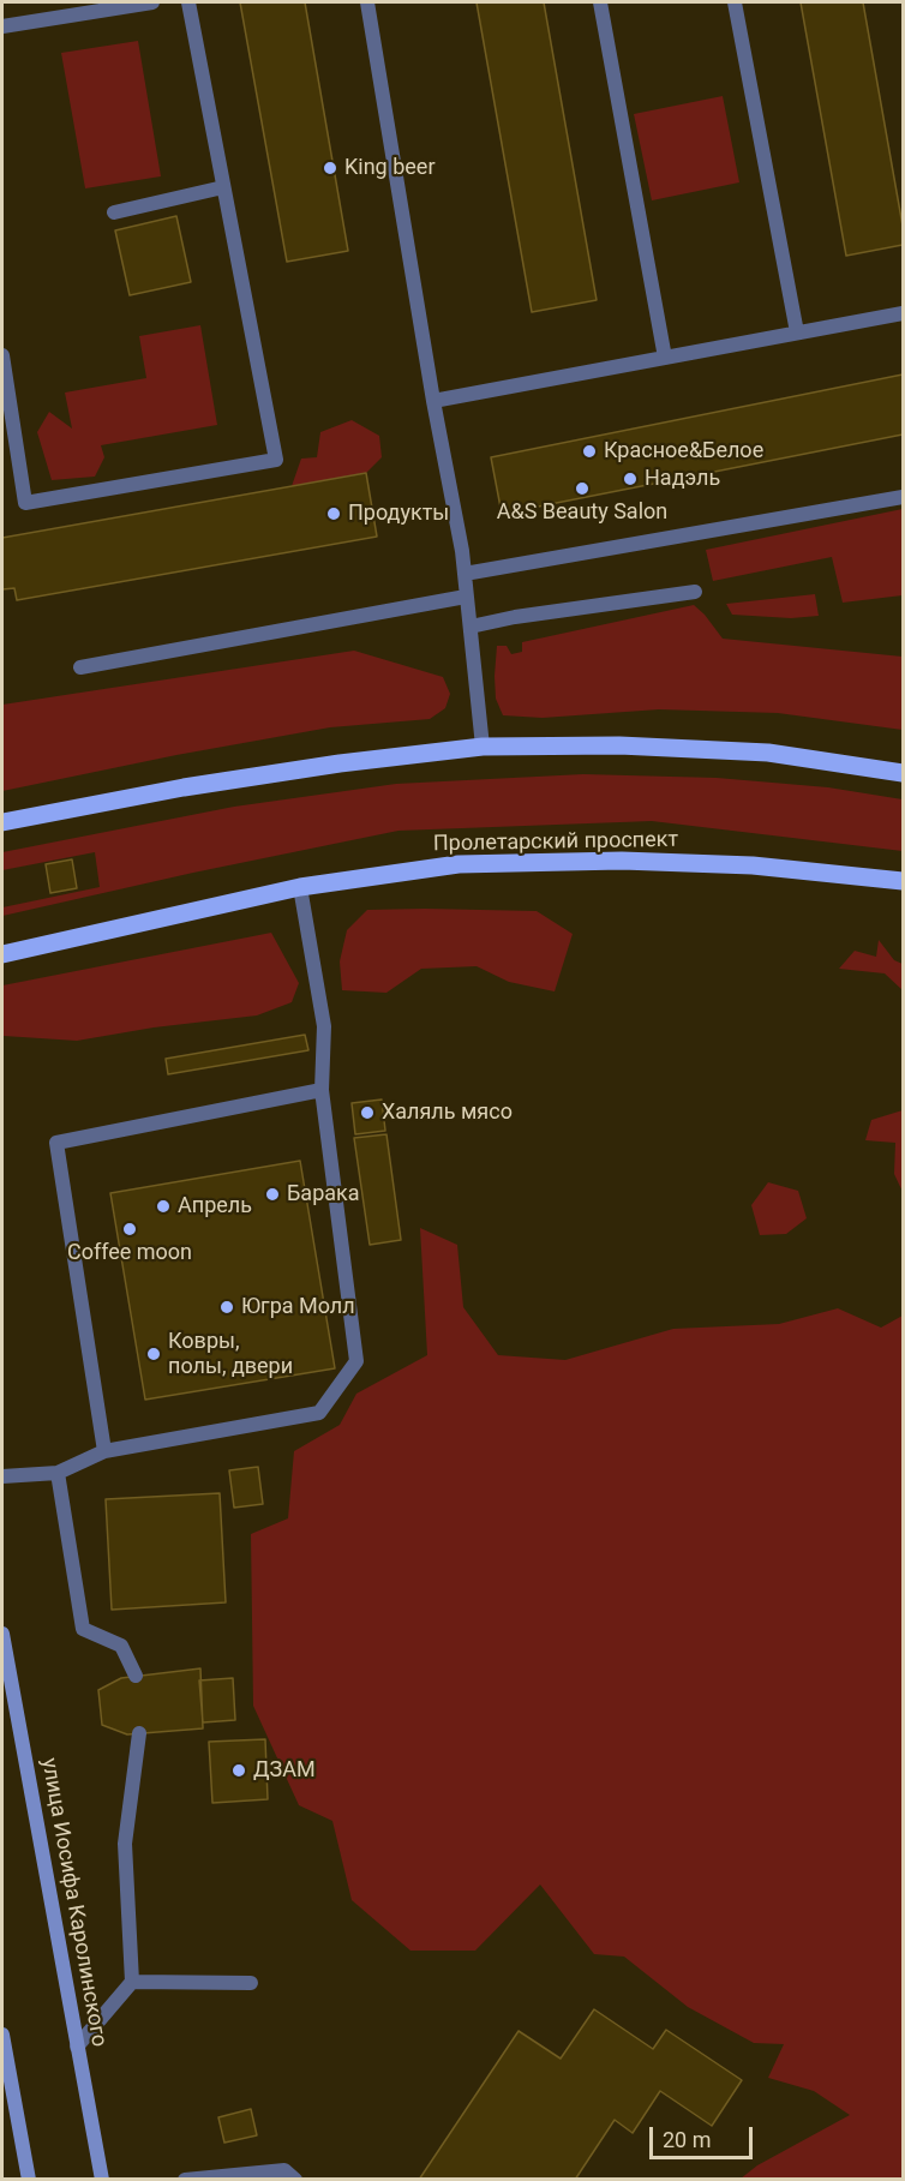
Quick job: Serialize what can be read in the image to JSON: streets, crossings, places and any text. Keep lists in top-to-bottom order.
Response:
{
  "streets": {
    "main road": ["Пролетарский проспект", "улица Иосифа Каролинского"]
  },
  "places": [
    "King beer",
    "Красное&Белое",
    "Надэль",
    "A&S Beauty Salon",
    "Продукты",
    "Халяль мясо",
    "Барака",
    "Апрель",
    "Coffee moon",
    "Югра Молл",
    "Ковры, полы, двери",
    "ДЗАМ"
  ],
  "scale_bar": "20 m"
}
